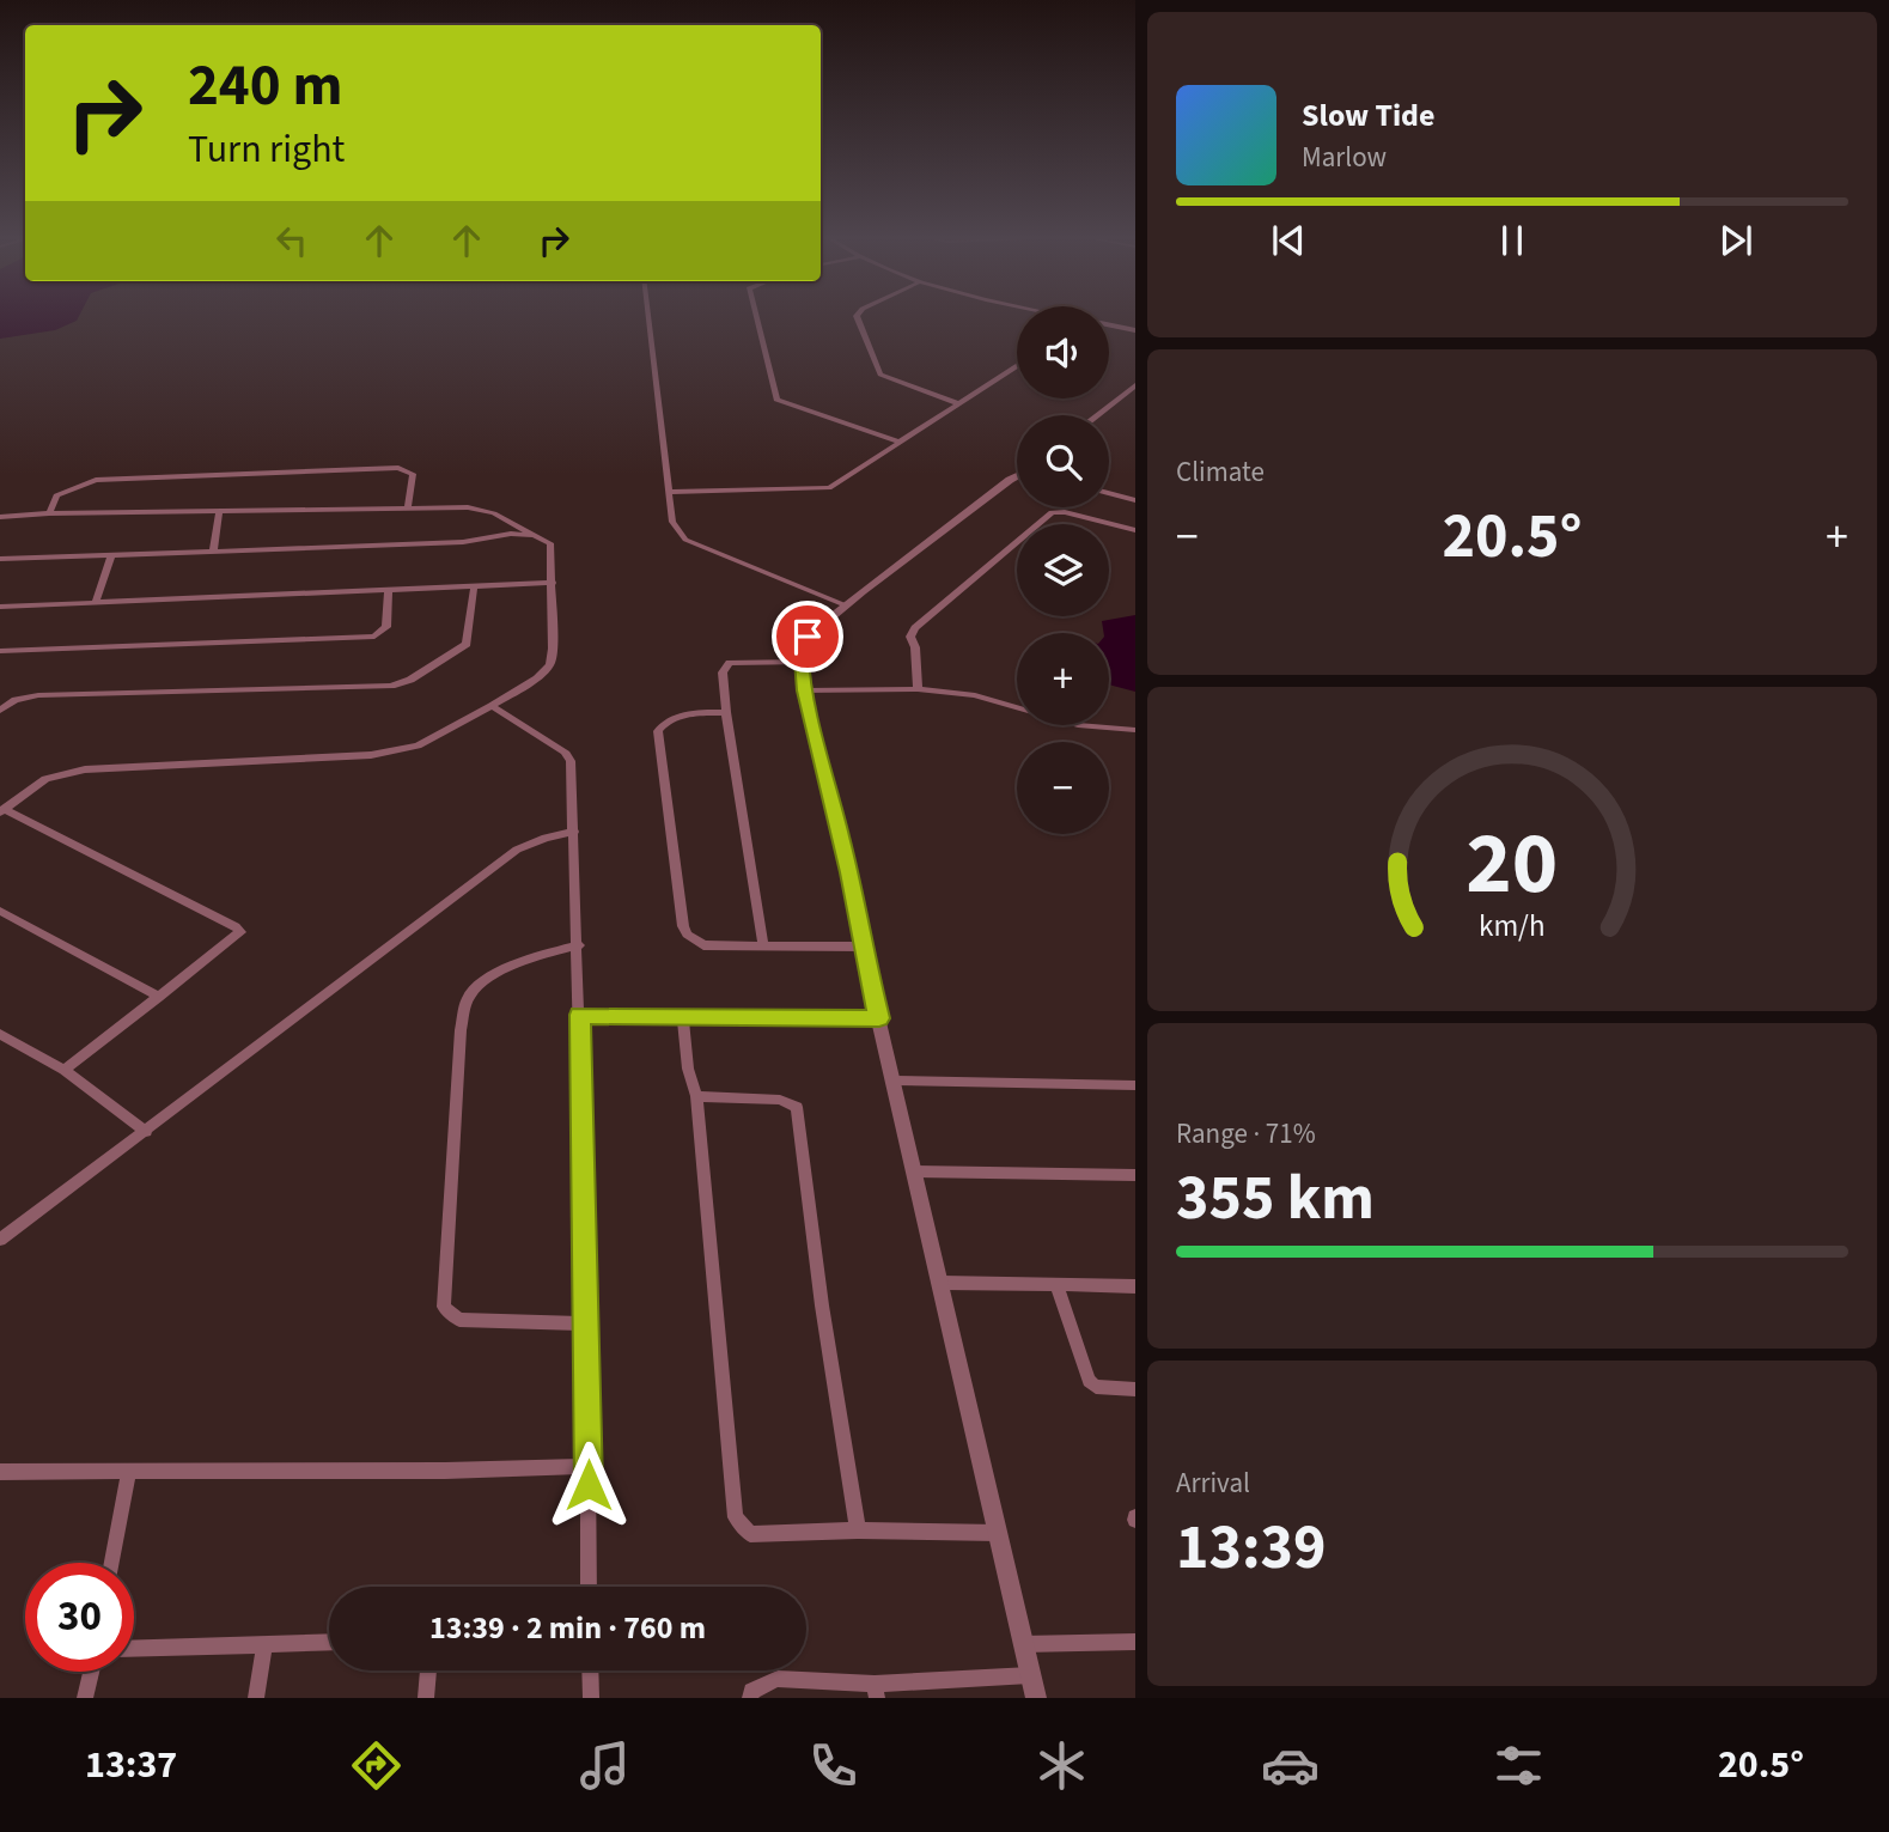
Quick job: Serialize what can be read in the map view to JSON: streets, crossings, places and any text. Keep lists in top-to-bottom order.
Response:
{
  "page": {
    "turn": ["240 m", "Turn right"],
    "song": ["Slow Tide", "Marlow"],
    "map_buttons": ["+", "−"],
    "tile": [
      "Climate",
      ["Range · 71%", "355 km"],
      ["Arrival", "13:39"]
    ],
    "heat": ["−", "20.5°", "+"],
    "limit": "30",
    "trip": "13:39 · 2 min · 760 m",
    "tabs": ["13:37", "20.5°"],
    "gauge": ["20", "km/h"]
  }
}
